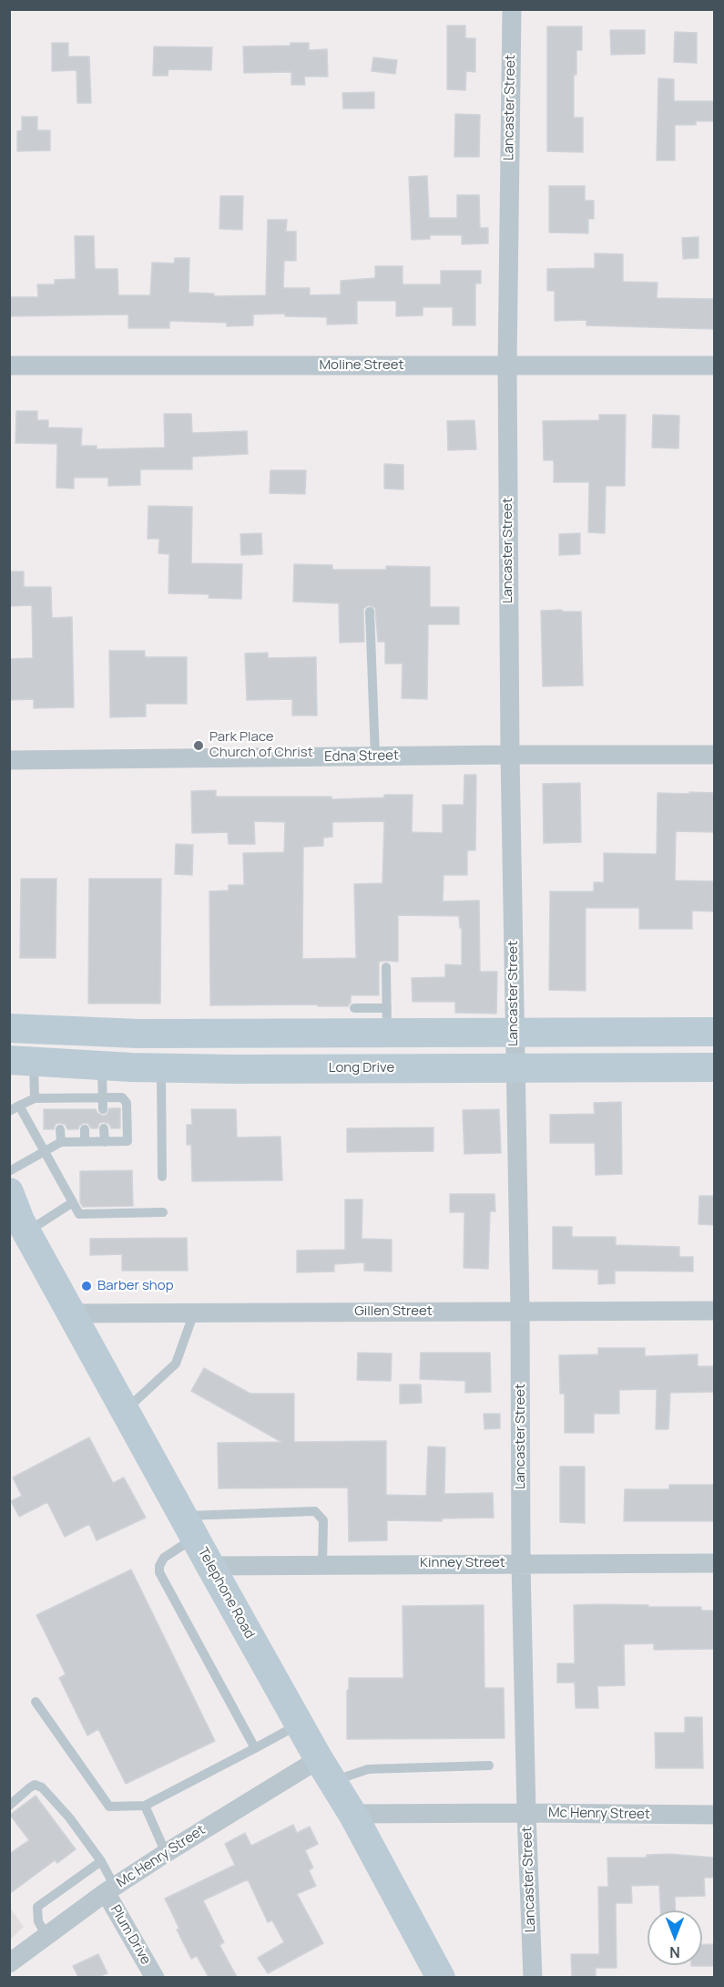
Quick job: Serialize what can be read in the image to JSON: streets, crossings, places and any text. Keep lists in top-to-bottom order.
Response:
{
  "streets": {
    "main road": ["Long Drive", "Telephone Road"],
    "street": [
      "Lancaster Street",
      "Moline Street",
      "Edna Street",
      "Gillen Street",
      "Kinney Street",
      "Mc Henry Street",
      "Plum Drive"
    ]
  },
  "crossings": [
    ["Lancaster Street", "Moline Street"],
    ["Lancaster Street", "Edna Street"],
    ["Lancaster Street", "Long Drive"],
    ["Lancaster Street", "Gillen Street"],
    ["Lancaster Street", "Kinney Street"],
    ["Lancaster Street", "Mc Henry Street"],
    ["Gillen Street", "Telephone Road"],
    ["Kinney Street", "Telephone Road"],
    ["Telephone Road", "Mc Henry Street"],
    ["Mc Henry Street", "Plum Drive"]
  ],
  "places": ["Park Place Church of Christ", "Barber shop"],
  "north": "bottom"
}
